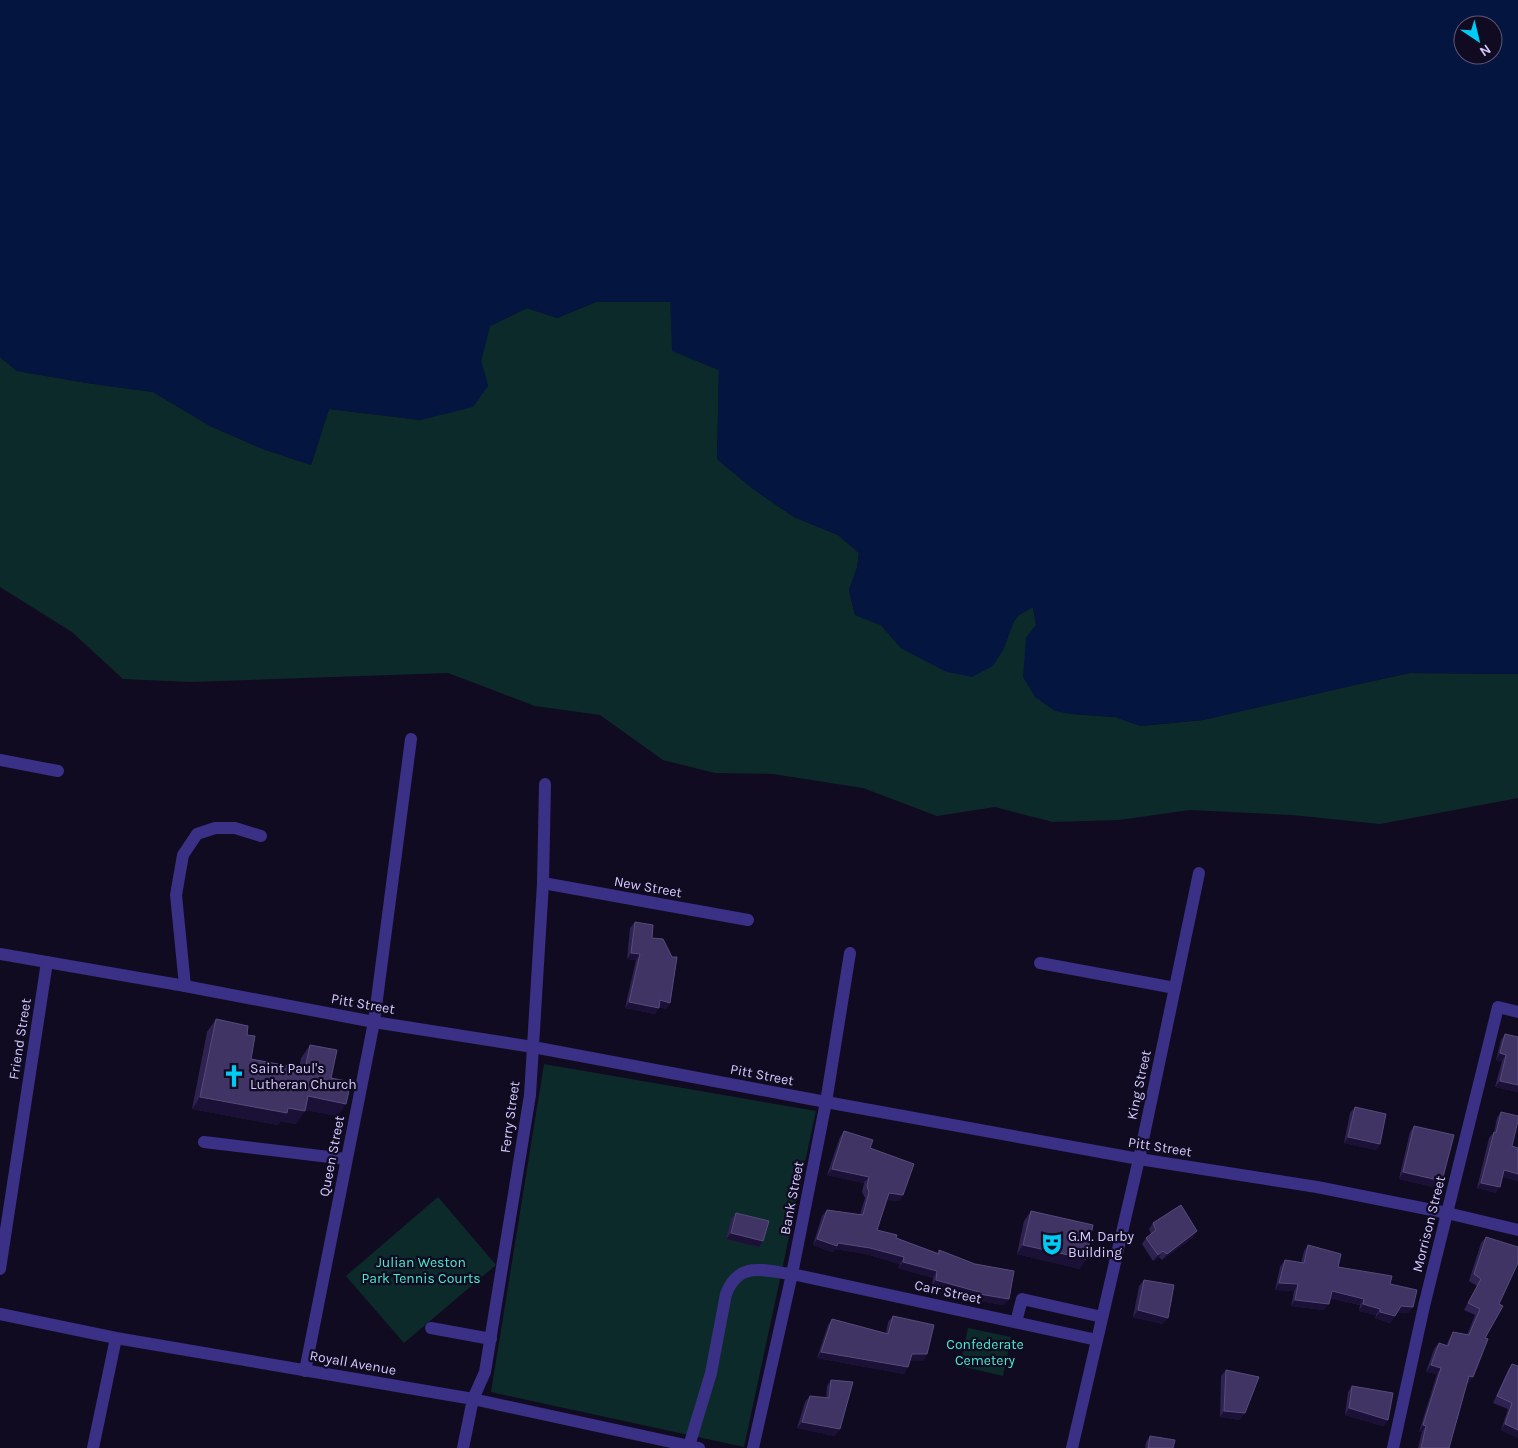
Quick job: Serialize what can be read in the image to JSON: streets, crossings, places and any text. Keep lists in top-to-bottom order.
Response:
{
  "streets": {
    "street": [
      "New Street",
      "Pitt Street",
      "Friend Street",
      "King Street",
      "Ferry Street",
      "Queen Street",
      "Bank Street",
      "Morrison Street",
      "Carr Street",
      "Royall Avenue"
    ]
  },
  "crossings": [
    ["New Street", "Ferry Street"],
    ["Pitt Street", "Friend Street"],
    ["Pitt Street", "King Street"],
    ["Pitt Street", "Ferry Street"],
    ["Pitt Street", "Queen Street"],
    ["Pitt Street", "Bank Street"],
    ["Pitt Street", "Morrison Street"],
    ["King Street", "Carr Street"],
    ["Ferry Street", "Royall Avenue"],
    ["Queen Street", "Royall Avenue"],
    ["Bank Street", "Carr Street"],
    ["Carr Street", "Royall Avenue"]
  ],
  "parks": ["Julian Weston Park Tennis Courts", "Confederate Cemetery"],
  "places": {
    "church": ["Saint Paul's Lutheran Church"],
    "theatre": ["G.M. Darby Building"]
  },
  "north": "bottom right"
}
